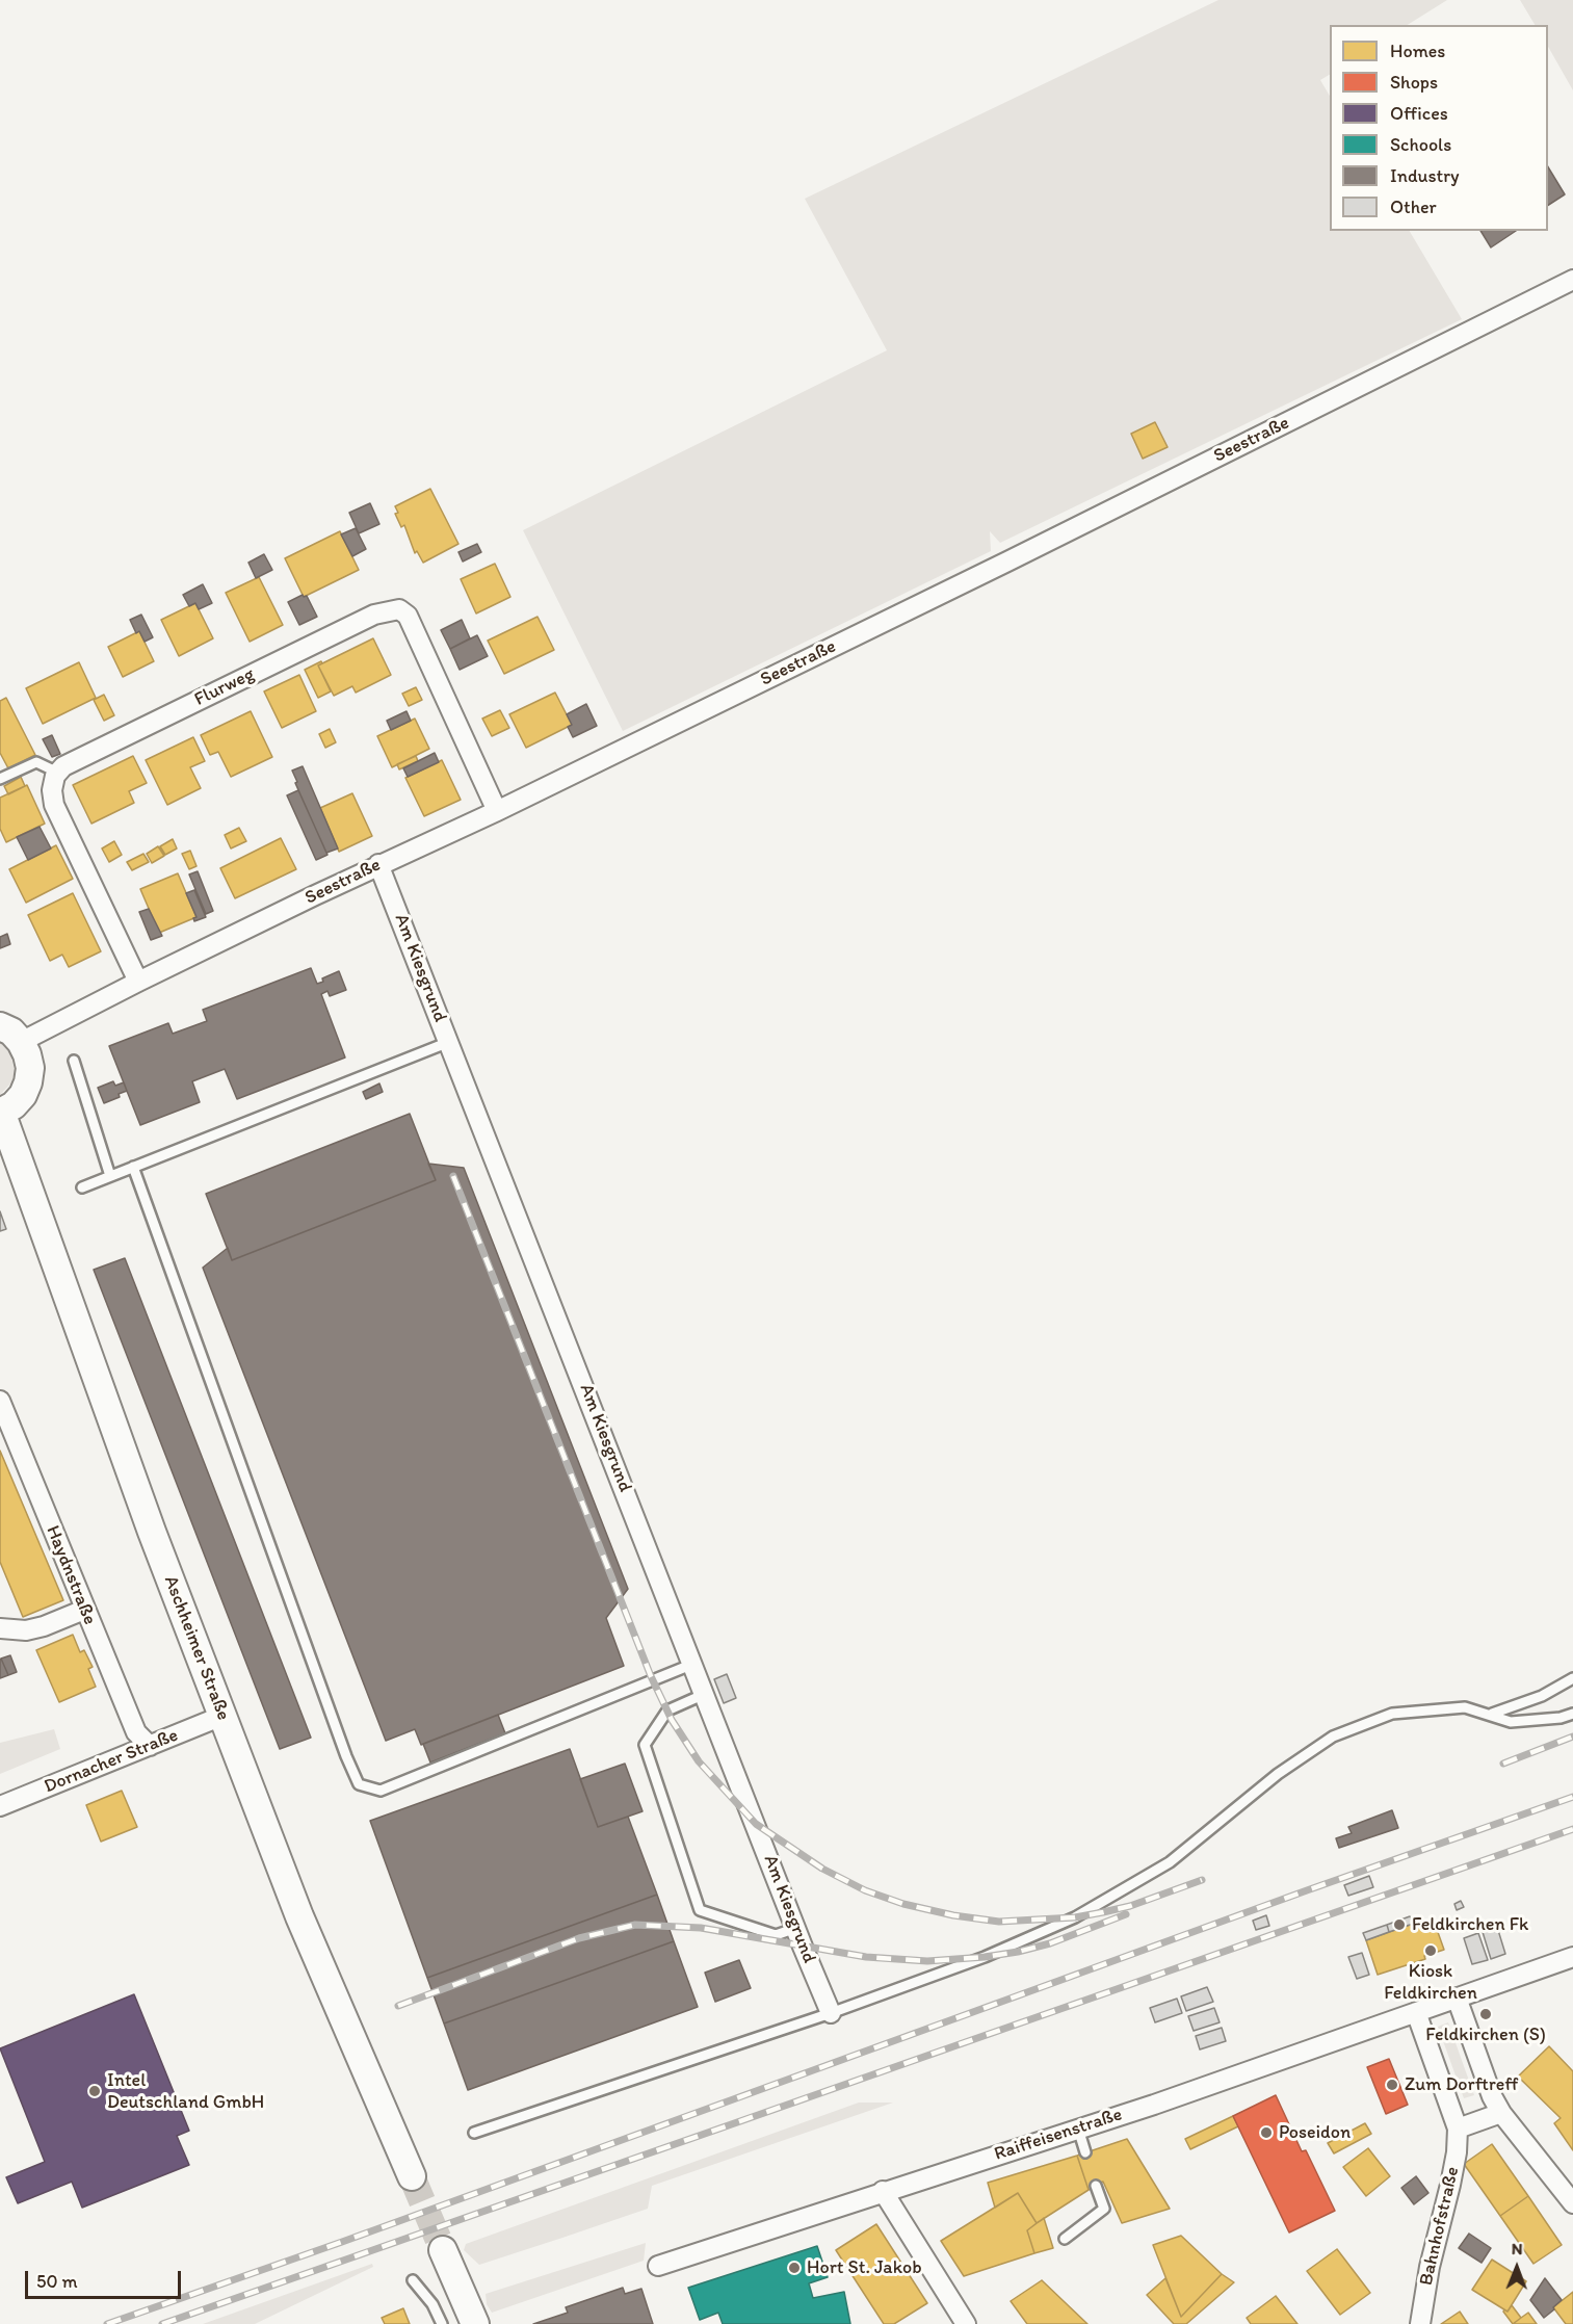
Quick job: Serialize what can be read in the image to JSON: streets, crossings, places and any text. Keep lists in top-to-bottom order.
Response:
{
  "streets": {
    "main road": ["Aschheimer Straße"],
    "street": [
      "Seestraße",
      "Flurweg",
      "Am Kiesgrund",
      "Haydnstraße",
      "Dornacher Straße",
      "Raiffeisenstraße",
      "Bahnhofstraße"
    ]
  },
  "crossings": [
    ["Seestraße", "Flurweg"],
    ["Seestraße", "Am Kiesgrund"],
    ["Haydnstraße", "Dornacher Straße"],
    ["Aschheimer Straße", "Dornacher Straße"],
    ["Raiffeisenstraße", "Bahnhofstraße"]
  ],
  "places": [
    "Feldkirchen Fk",
    "Kiosk Feldkirchen",
    "Feldkirchen (S)",
    "Zum Dorftreff",
    "Intel Deutschland GmbH",
    "Poseidon",
    "Hort St. Jakob"
  ],
  "legend": [
    "Homes",
    "Shops",
    "Offices",
    "Schools",
    "Industry",
    "Other"
  ],
  "scale_bar": "50 m",
  "north": "top"
}
